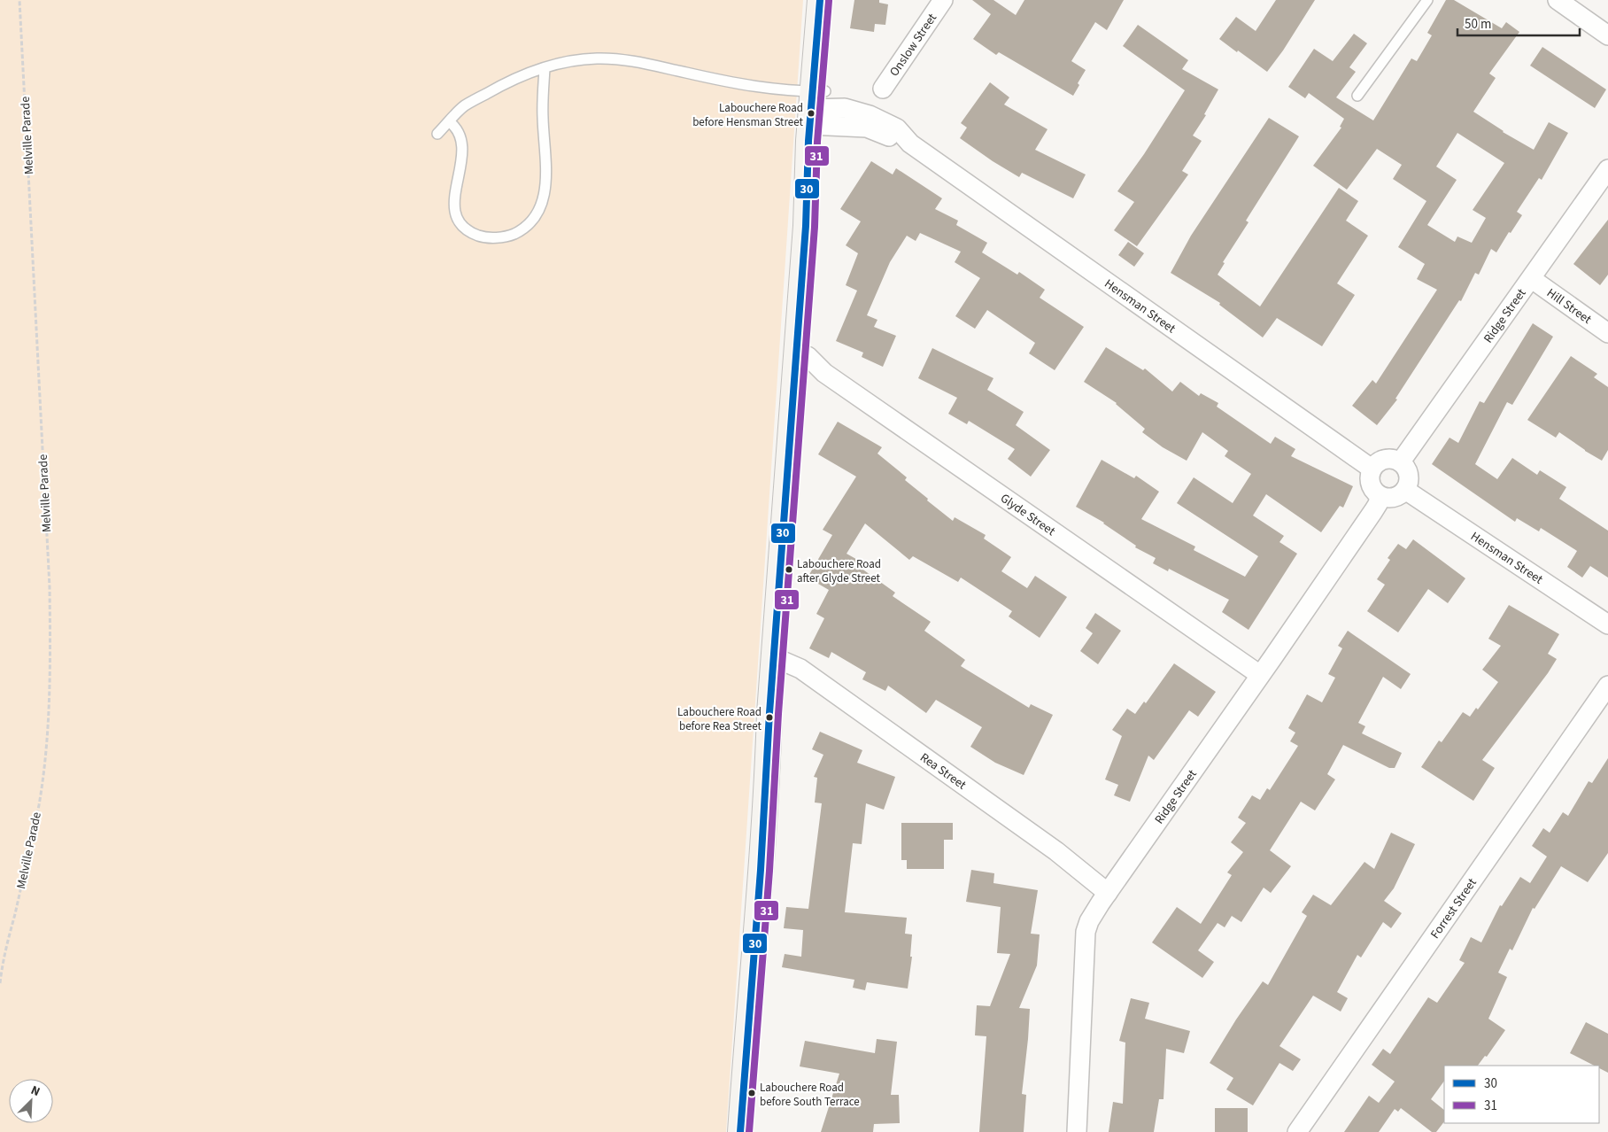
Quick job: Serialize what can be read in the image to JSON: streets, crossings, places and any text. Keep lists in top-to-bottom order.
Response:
{
  "streets": {
    "street": [
      "Onslow Street",
      "Hill Street",
      "Hensman Street",
      "Ridge Street",
      "Glyde Street",
      "Rea Street",
      "Forrest Street"
    ],
    "path": ["Melville Parade"]
  },
  "crossings": [
    ["Hill Street", "Ridge Street"],
    ["Hensman Street", "Ridge Street"],
    ["Ridge Street", "Glyde Street"],
    ["Ridge Street", "Rea Street"]
  ],
  "places": [
    "Labouchere Road before Hensman Street",
    "Labouchere Road after Glyde Street",
    "Labouchere Road before Rea Street",
    "Labouchere Road before South Terrace"
  ],
  "lines": ["transit line 30", "transit line 31"],
  "legend": ["30", "31"],
  "scale_bar": "50 m",
  "north": "top right"
}
